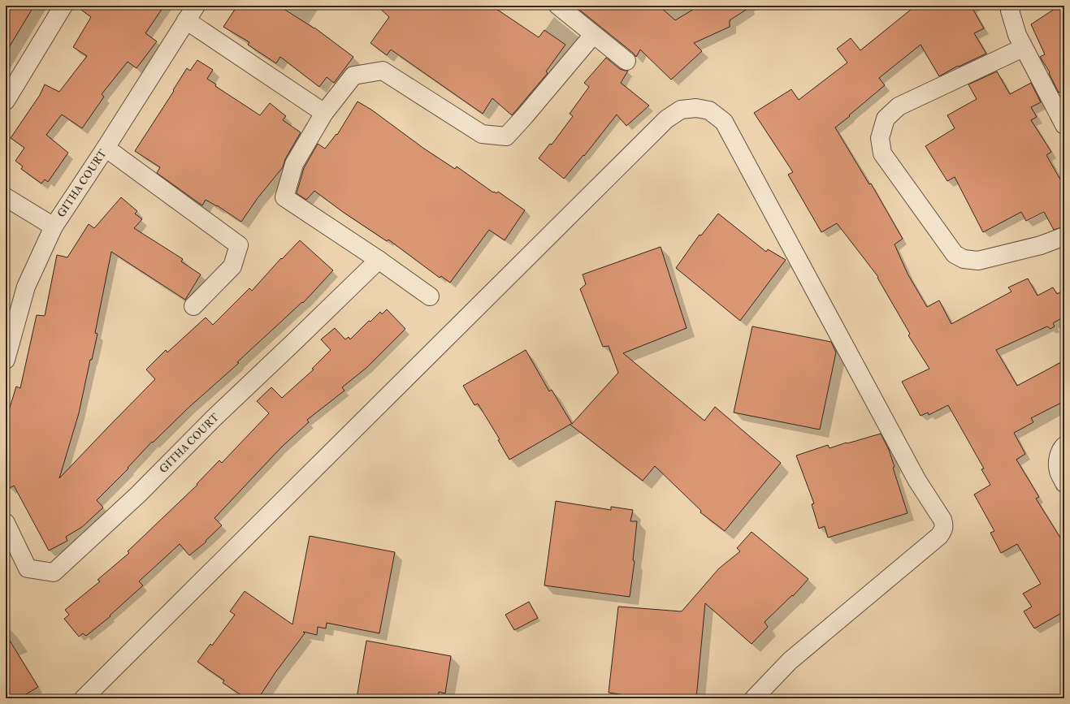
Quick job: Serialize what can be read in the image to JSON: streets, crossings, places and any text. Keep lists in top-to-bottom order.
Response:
{
  "streets": {
    "street": ["GITHA COURT"]
  }
}
